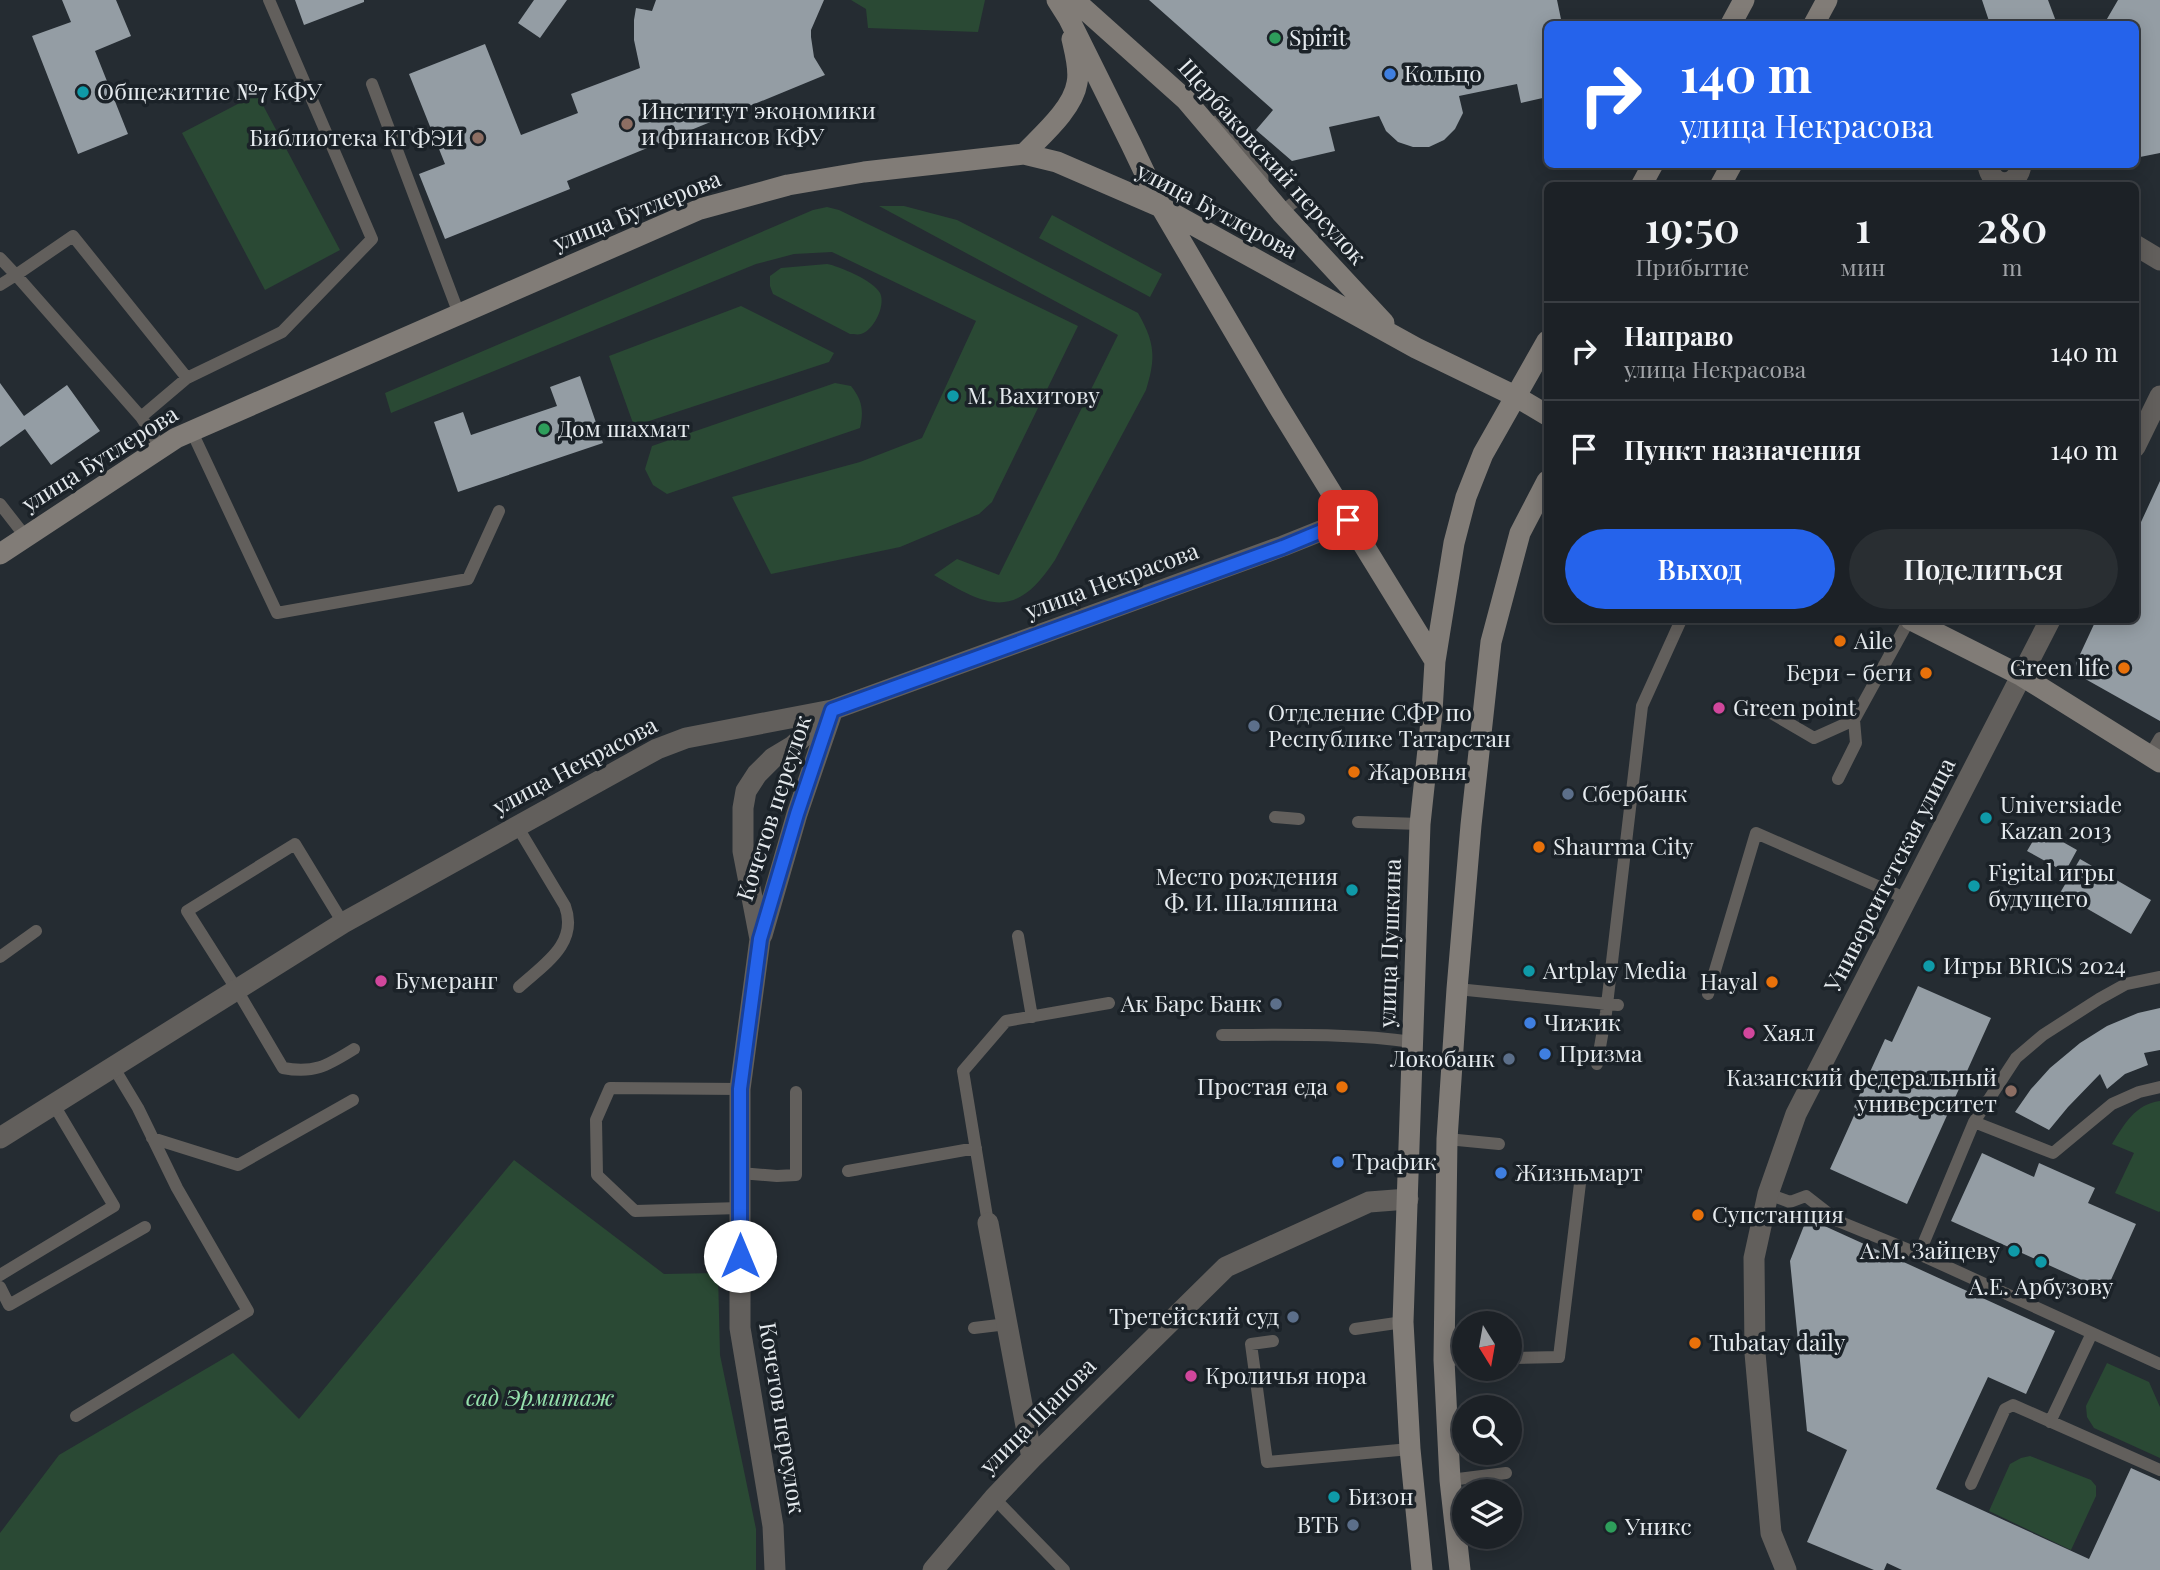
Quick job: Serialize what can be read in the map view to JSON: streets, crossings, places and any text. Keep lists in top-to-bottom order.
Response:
{
  "streets": {
    "main road": ["Щербаковский переулок", "улица Бутлерова", "улица Пушкина"],
    "street": [
      "улица Некрасова",
      "Кочетов переулок",
      "Университетская улица",
      "улица Щапова"
    ]
  },
  "crossings": [
    ["Щербаковский переулок", "улица Бутлерова"],
    ["улица Бутлерова", "улица Пушкина"],
    ["улица Некрасова", "Кочетов переулок"],
    ["улица Пушкина", "улица Щапова"]
  ],
  "parks": ["сад Эрмитаж"],
  "places": [
    "Spirit",
    "Кольцо",
    "Общежитие №7 КФУ",
    "Институт экономики и финансов КФУ",
    "Библиотека КГФЭИ",
    "М. Вахитову",
    "Дом шахмат",
    "Aile",
    "Green life",
    "Бери - беги",
    "Green point",
    "Отделение СФР по Республике Татарстан",
    "Жаровня",
    "Сбербанк",
    "Universiade Kazan 2013",
    "Shaurma City",
    "Figital игры будущего",
    "Место рождения Ф. И. Шаляпина",
    "Игры BRICS 2024",
    "Artplay Media",
    "Бумеранг",
    "Hayal",
    "Ак Барс Банк",
    "Чижик",
    "Хаял",
    "Призма",
    "Локобанк",
    "Простая еда",
    "Казанский федеральный университет",
    "Трафик",
    "Жизньмарт",
    "Супстанция",
    "А.М. Зайцеву",
    "А.Е. Арбузову",
    "Третейский суд",
    "Tubatay daily",
    "Кроличья нора",
    "Бизон",
    "ВТБ",
    "Уникс"
  ],
  "north": "bottom",
  "page": {
    "turn": ["140 m", "улица Некрасова"],
    "eta": [
      "19:50",
      "Прибытие",
      "1",
      "мин",
      "280",
      "m"
    ],
    "list": [
      {
        "name": "Направо",
        "note": "улица Некрасова",
        "value": "140 m"
      },
      {
        "name": "Пункт назначения",
        "value": "140 m"
      }
    ],
    "buttons": ["Выход", "Поделиться"]
  }
}
